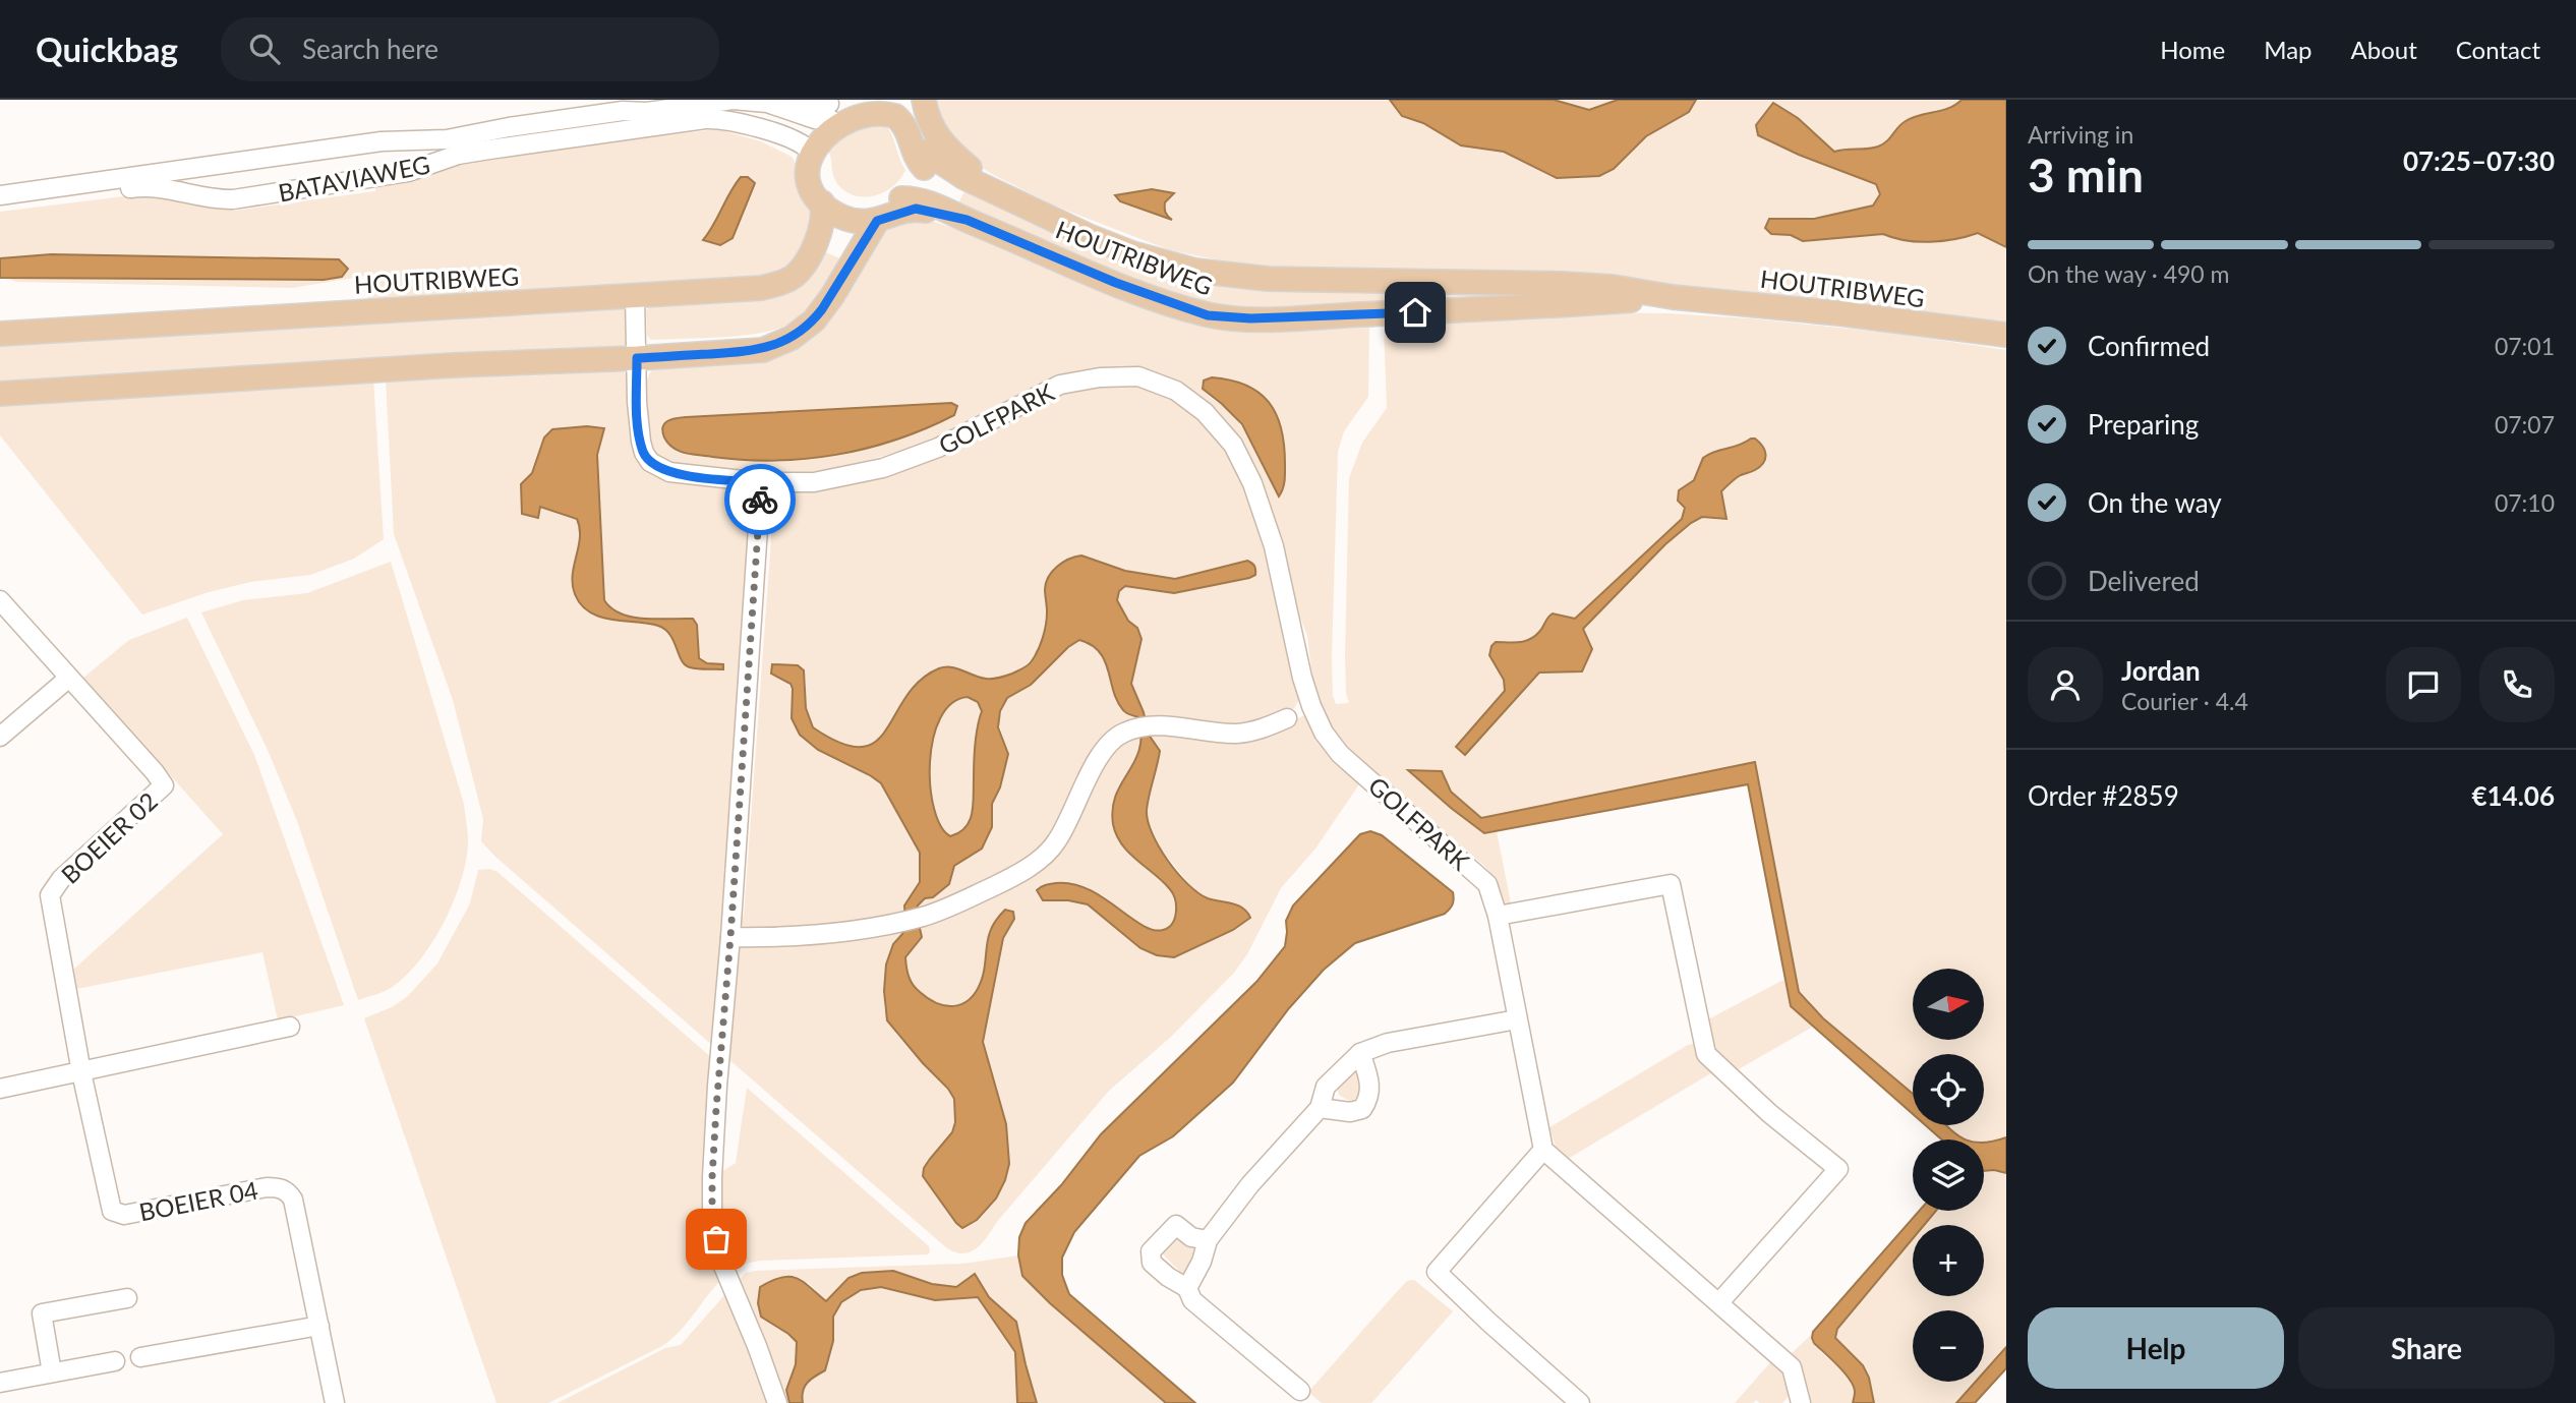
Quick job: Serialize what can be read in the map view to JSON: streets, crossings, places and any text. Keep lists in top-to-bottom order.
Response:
{
  "streets": {
    "main road": ["HOUTRIBWEG"],
    "street": [
      "BATAVIAWEG",
      "GOLFPARK",
      "BOEIER 02",
      "BOEIER 04"
    ]
  },
  "crossings": [
    ["BATAVIAWEG", "HOUTRIBWEG"],
    ["HOUTRIBWEG", "GOLFPARK"],
    ["BOEIER 02", "BOEIER 04"]
  ],
  "north": "right",
  "page": {
    "header": "Quickbag",
    "search": "Search here",
    "nav": [
      "Home",
      "Map",
      "About",
      "Contact"
    ],
    "heading": ["3 min", "Arriving in", "07:25–07:30"],
    "panel": [
      "Jordan",
      "Courier · 4.4",
      "Order #2859",
      "€14.06"
    ],
    "bar": "On the way · 490 m",
    "list": [
      ["Confirmed", "07:01"],
      ["Preparing", "07:07"],
      ["On the way", "07:10"],
      "Delivered"
    ],
    "map_buttons": ["+", "−"],
    "buttons": ["Help", "Share"]
  }
}
